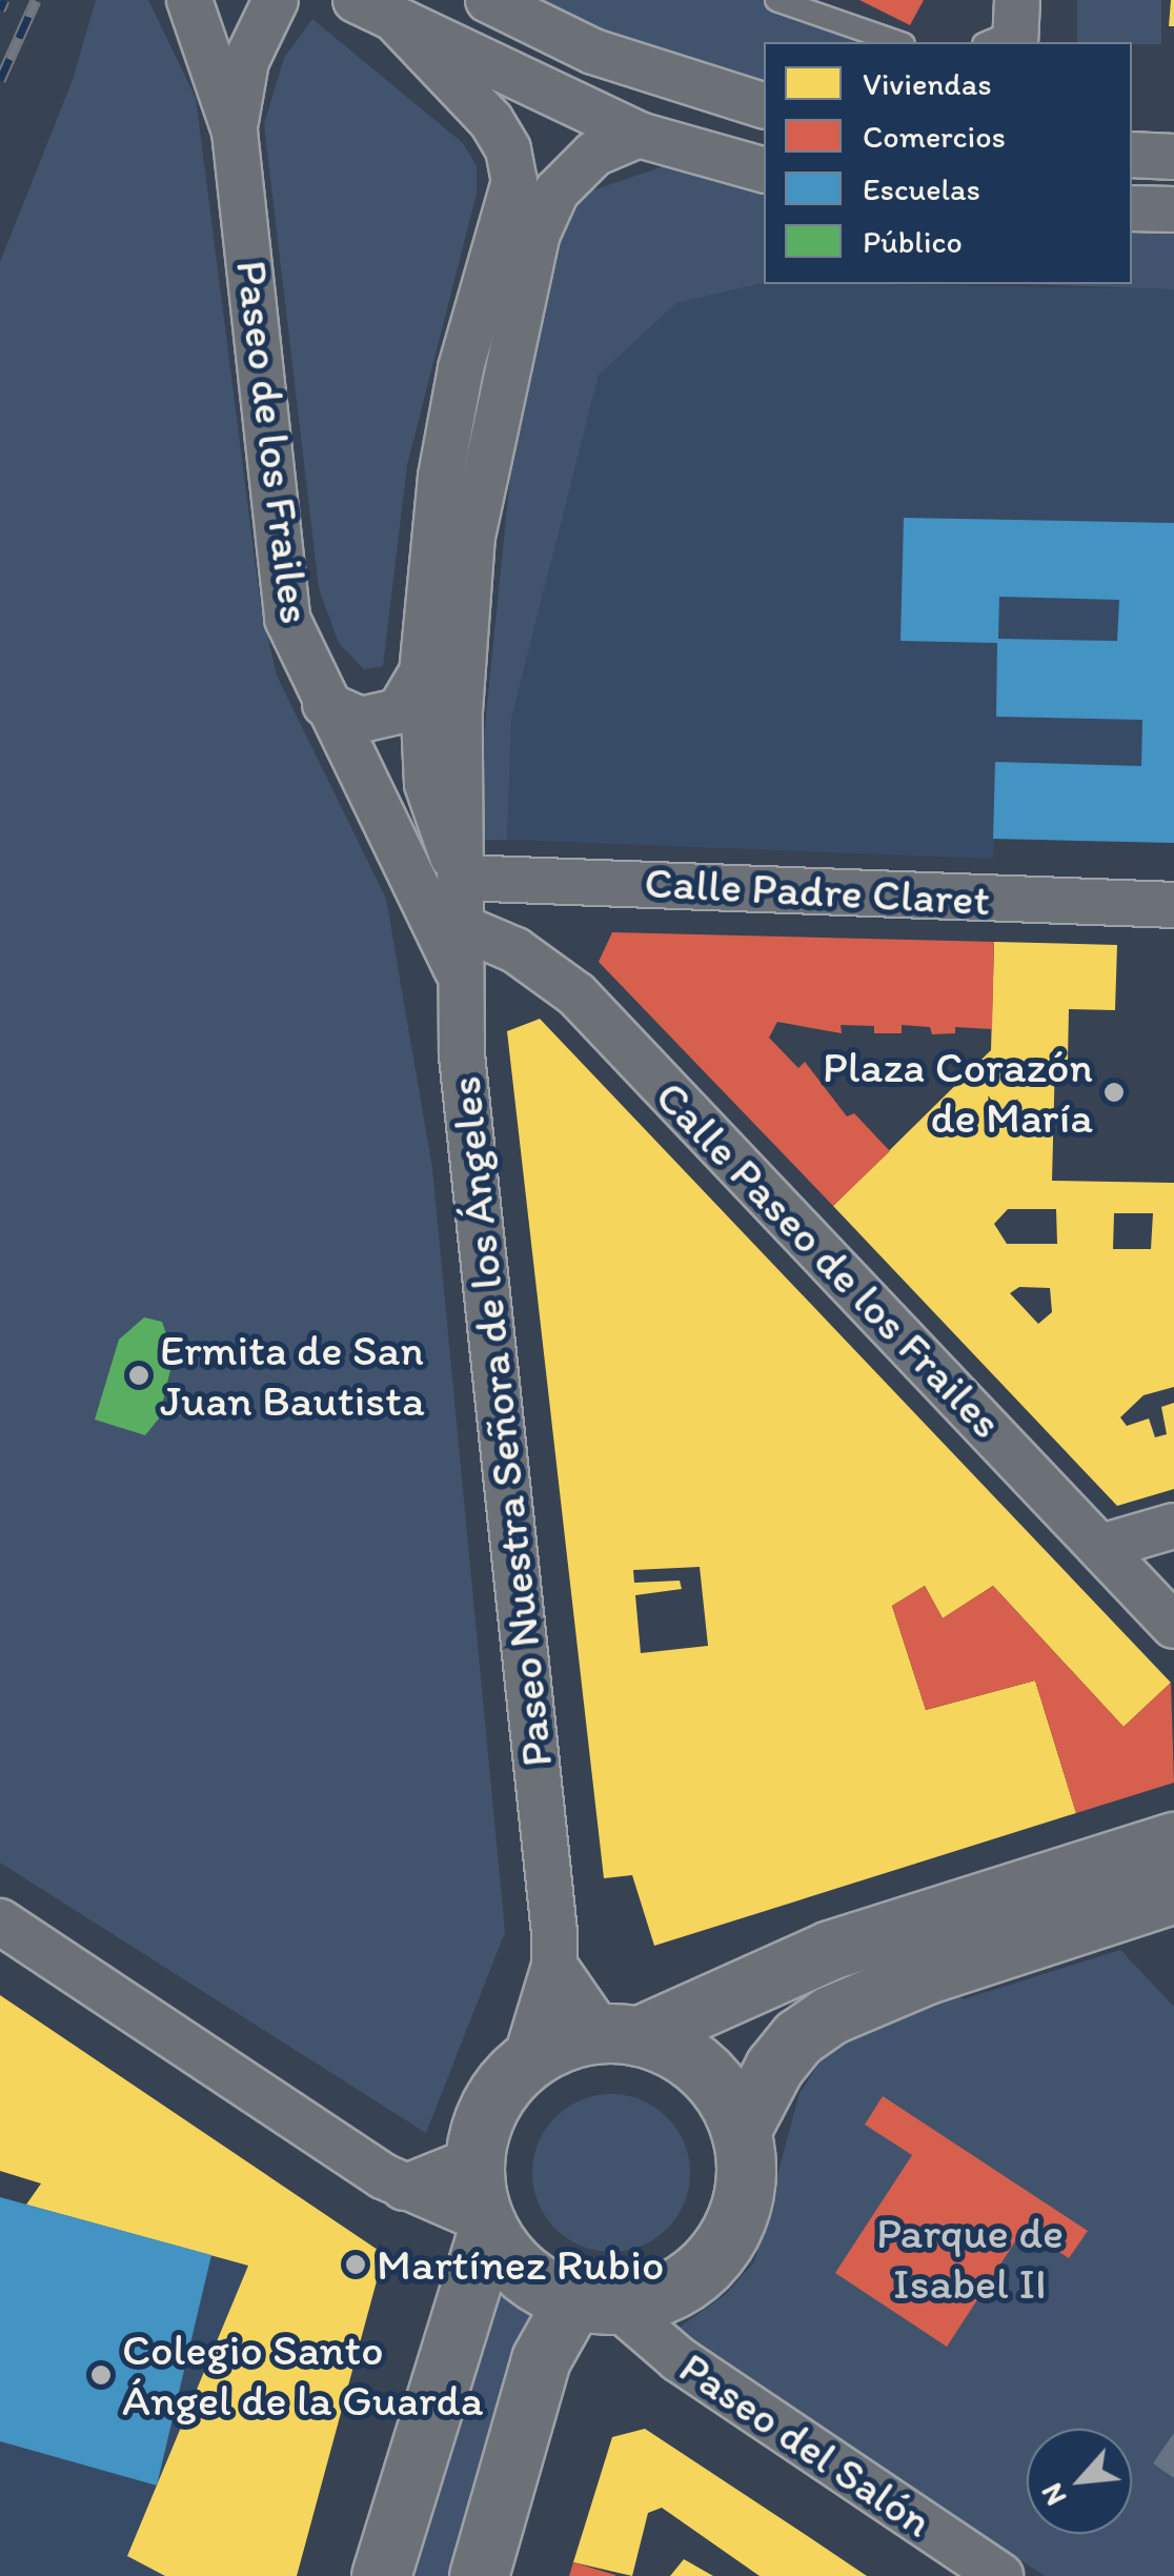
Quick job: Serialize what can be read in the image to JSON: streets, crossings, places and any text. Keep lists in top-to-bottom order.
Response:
{
  "streets": {
    "street": [
      "Paseo de los Frailes",
      "Calle Padre Claret",
      "Calle Paseo de los Frailes",
      "Paseo Nuestra Señora de los Ángeles",
      "Paseo del Salón"
    ]
  },
  "crossings": [
    ["Paseo de los Frailes", "Calle Paseo de los Frailes"],
    ["Paseo de los Frailes", "Paseo Nuestra Señora de los Ángeles"],
    ["Calle Padre Claret", "Paseo Nuestra Señora de los Ángeles"],
    ["Calle Paseo de los Frailes", "Paseo Nuestra Señora de los Ángeles"],
    ["Paseo Nuestra Señora de los Ángeles", "Paseo del Salón"]
  ],
  "parks": ["Parque de Isabel II"],
  "places": [
    "Plaza Corazón de María",
    "Ermita de San Juan Bautista",
    "Martínez Rubio",
    "Colegio Santo Ángel de la Guarda"
  ],
  "legend": [
    "Viviendas",
    "Comercios",
    "Escuelas",
    "Público"
  ],
  "north": "bottom left"
}
